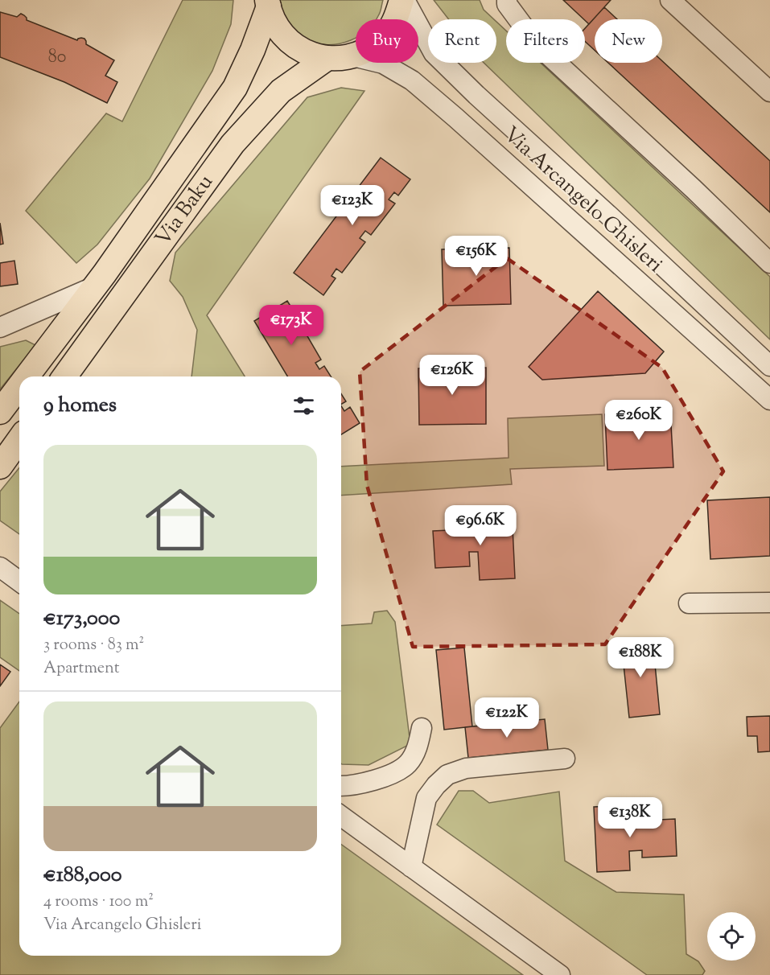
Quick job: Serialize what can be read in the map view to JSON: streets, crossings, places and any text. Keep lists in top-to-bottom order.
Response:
{
  "streets": {
    "main road": ["Via Baku"],
    "street": ["Via Arcangelo Ghisleri"]
  },
  "house_numbers": ["80"],
  "page": {
    "chip": [
      "Buy",
      "Rent",
      "Filters",
      "New"
    ],
    "price": [
      "€123K",
      "€156K",
      "€173K",
      "€126K",
      "€260K",
      "€96.6K",
      "€188K",
      "€122K",
      "€138K"
    ],
    "heading": "9 homes",
    "list": [
      {
        "name": "€173,000",
        "note": "3 rooms · 83 m² · Apartment"
      },
      {
        "name": "€188,000",
        "note": "4 rooms · 100 m² · Via Arcangelo Ghisleri"
      }
    ]
  }
}
